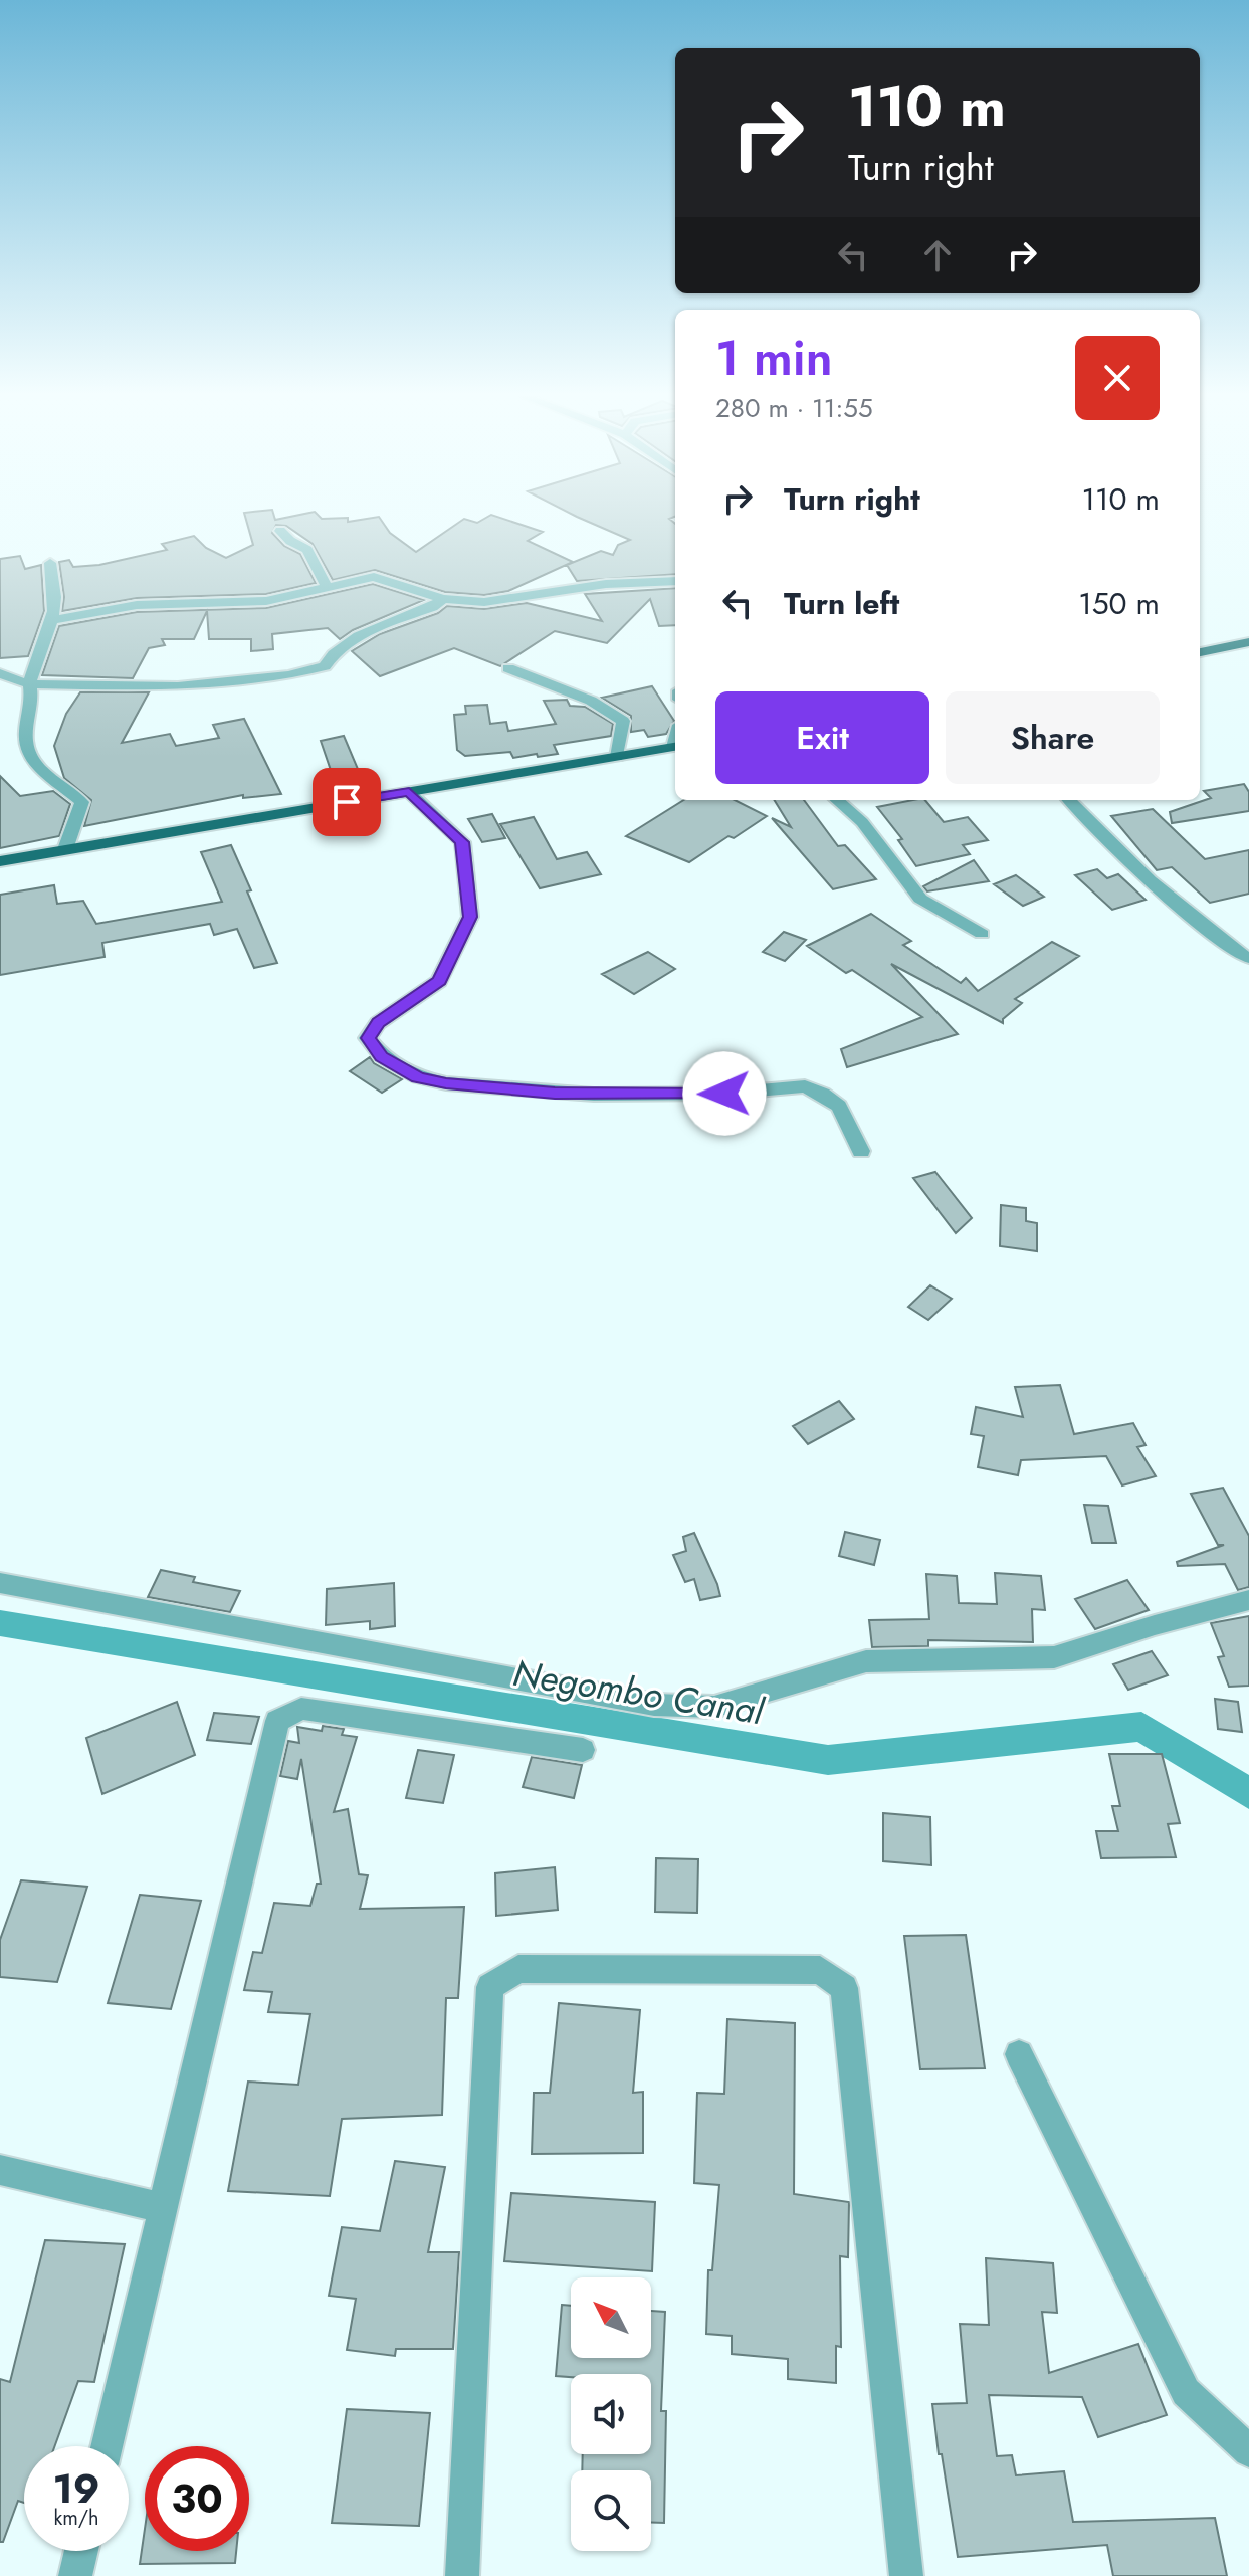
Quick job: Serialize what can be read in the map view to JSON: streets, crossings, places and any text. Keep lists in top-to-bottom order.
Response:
{
  "water": ["Negombo Canal"],
  "north": "top left",
  "page": {
    "turn": ["110 m", "Turn right"],
    "heading": ["1 min", "280 m · 11:55"],
    "list": [
      {
        "name": "Turn right",
        "value": "110 m"
      },
      {
        "name": "Turn left",
        "value": "150 m"
      }
    ],
    "buttons": ["Exit", "Share"],
    "speed": "19 km/h",
    "limit": "30"
  }
}
